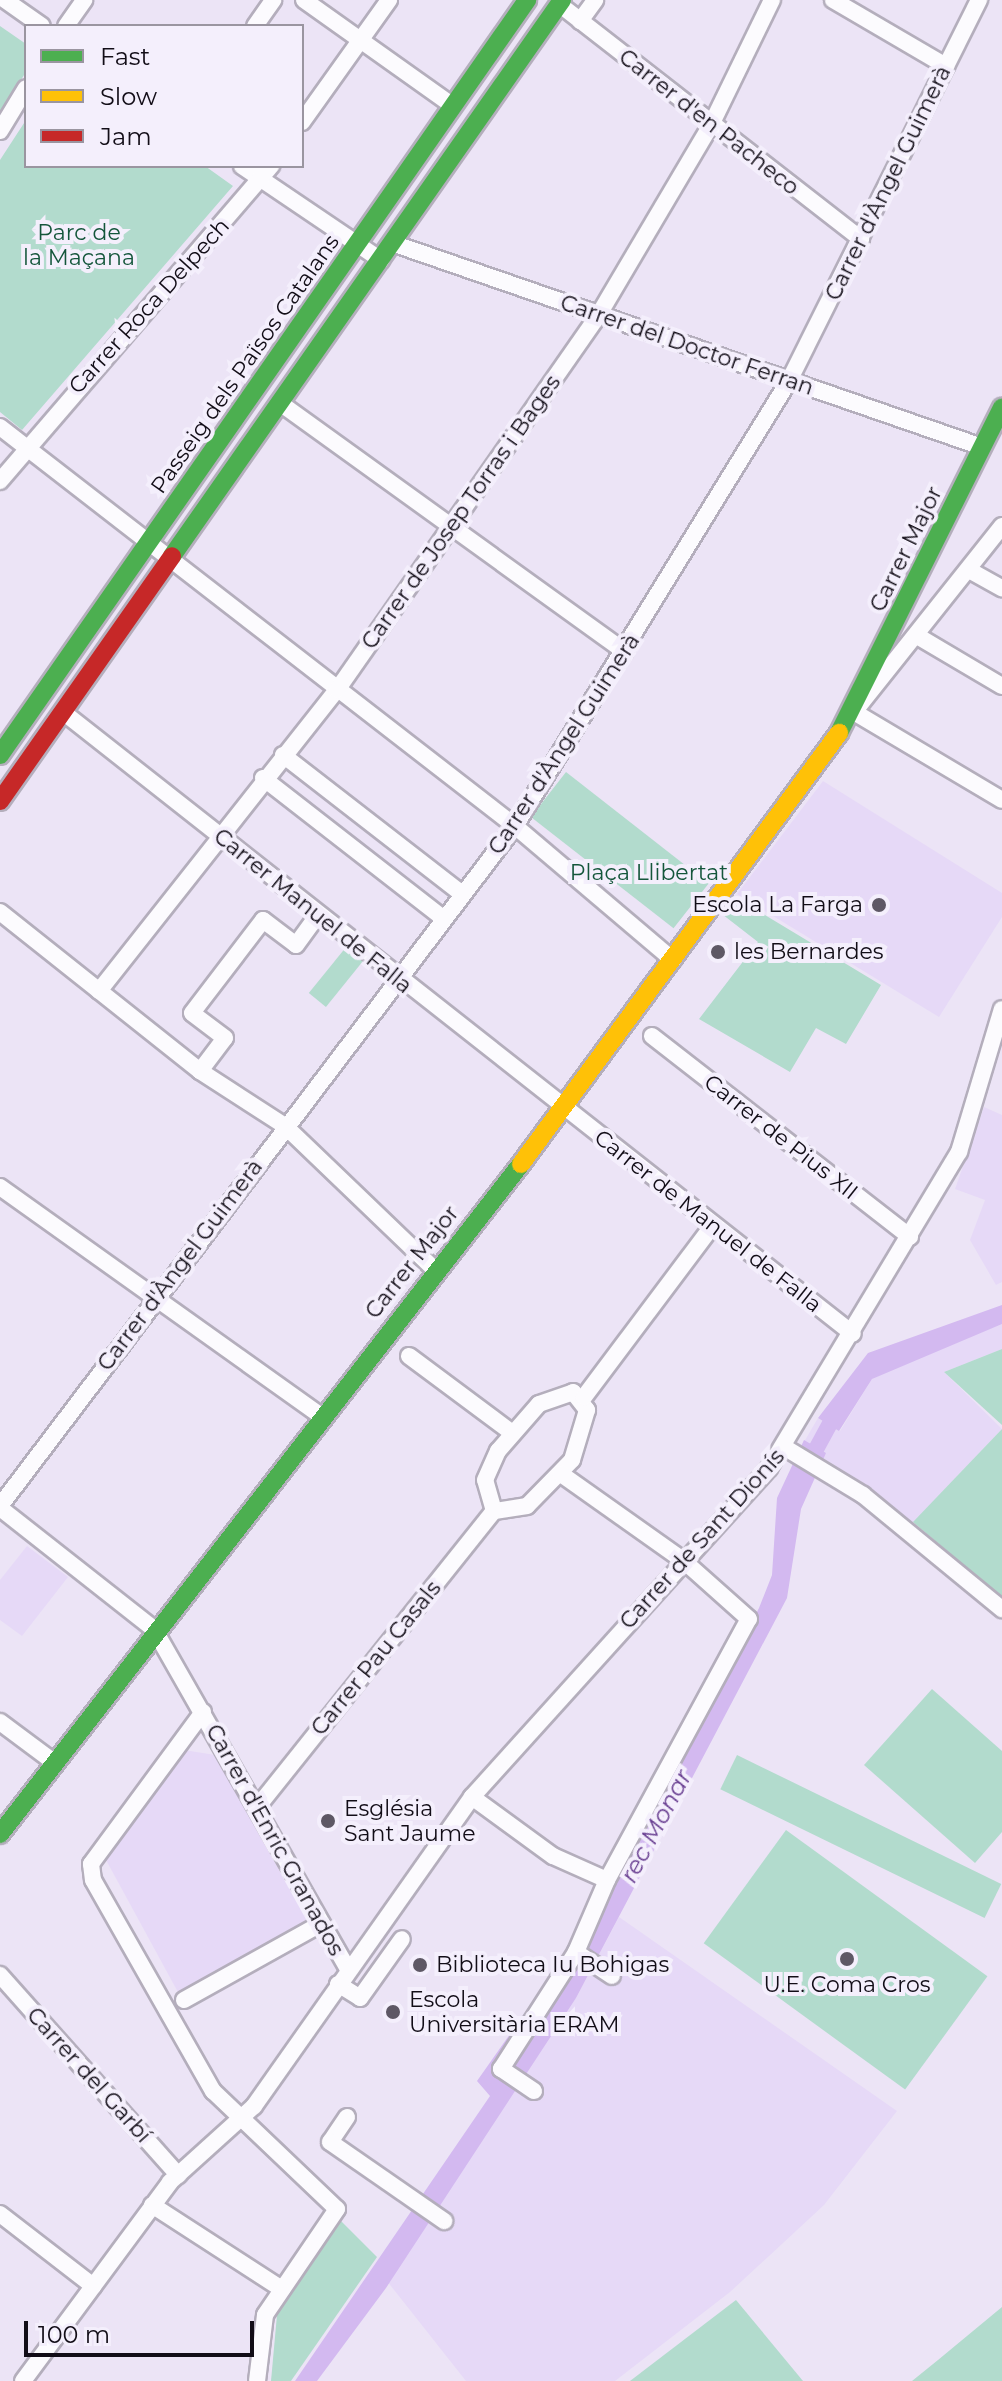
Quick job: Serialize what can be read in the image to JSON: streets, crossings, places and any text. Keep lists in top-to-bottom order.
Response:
{
  "streets": {
    "main road": ["Passeig dels Països Catalans", "Carrer Major"],
    "street": [
      "Carrer d'en Pacheco",
      "Carrer d'Àngel Guimerà",
      "Carrer Roca Delpech",
      "Carrer del Doctor Ferran",
      "Carrer de Josep Torras i Bages",
      "Carrer Manuel de Falla",
      "Carrer de Pius XII",
      "Carrer de Manuel de Falla",
      "Carrer de Sant Dionís",
      "Carrer Pau Casals",
      "Carrer d'Enric Granados",
      "Carrer del Garbí"
    ]
  },
  "crossings": [
    ["Carrer d'en Pacheco", "Carrer d'Àngel Guimerà"],
    ["Carrer d'en Pacheco", "Carrer de Josep Torras i Bages"],
    ["Carrer d'Àngel Guimerà", "Carrer del Doctor Ferran"],
    ["Carrer d'Àngel Guimerà", "Carrer Manuel de Falla"],
    ["Carrer del Doctor Ferran", "Carrer de Josep Torras i Bages"],
    ["Carrer del Doctor Ferran", "Carrer Major"],
    ["Carrer de Josep Torras i Bages", "Carrer Manuel de Falla"],
    ["Carrer Major", "Carrer Manuel de Falla"],
    ["Carrer Major", "Carrer de Manuel de Falla"],
    ["Carrer Major", "Carrer d'Enric Granados"],
    ["Carrer Manuel de Falla", "Carrer de Manuel de Falla"],
    ["Carrer de Pius XII", "Carrer de Sant Dionís"],
    ["Carrer de Manuel de Falla", "Carrer de Sant Dionís"],
    ["Carrer de Sant Dionís", "Carrer d'Enric Granados"],
    ["Carrer de Sant Dionís", "Carrer del Garbí"],
    ["Carrer Pau Casals", "Carrer d'Enric Granados"]
  ],
  "water": ["rec Monar"],
  "parks": ["Parc de la Maçana", "Plaça Llibertat"],
  "places": [
    "Escola La Farga",
    "les Bernardes",
    "Església Sant Jaume",
    "U.E. Coma Cros",
    "Biblioteca Iu Bohigas",
    "Escola Universitària ERAM"
  ],
  "legend": ["Fast", "Slow", "Jam"],
  "scale_bar": "100 m"
}
